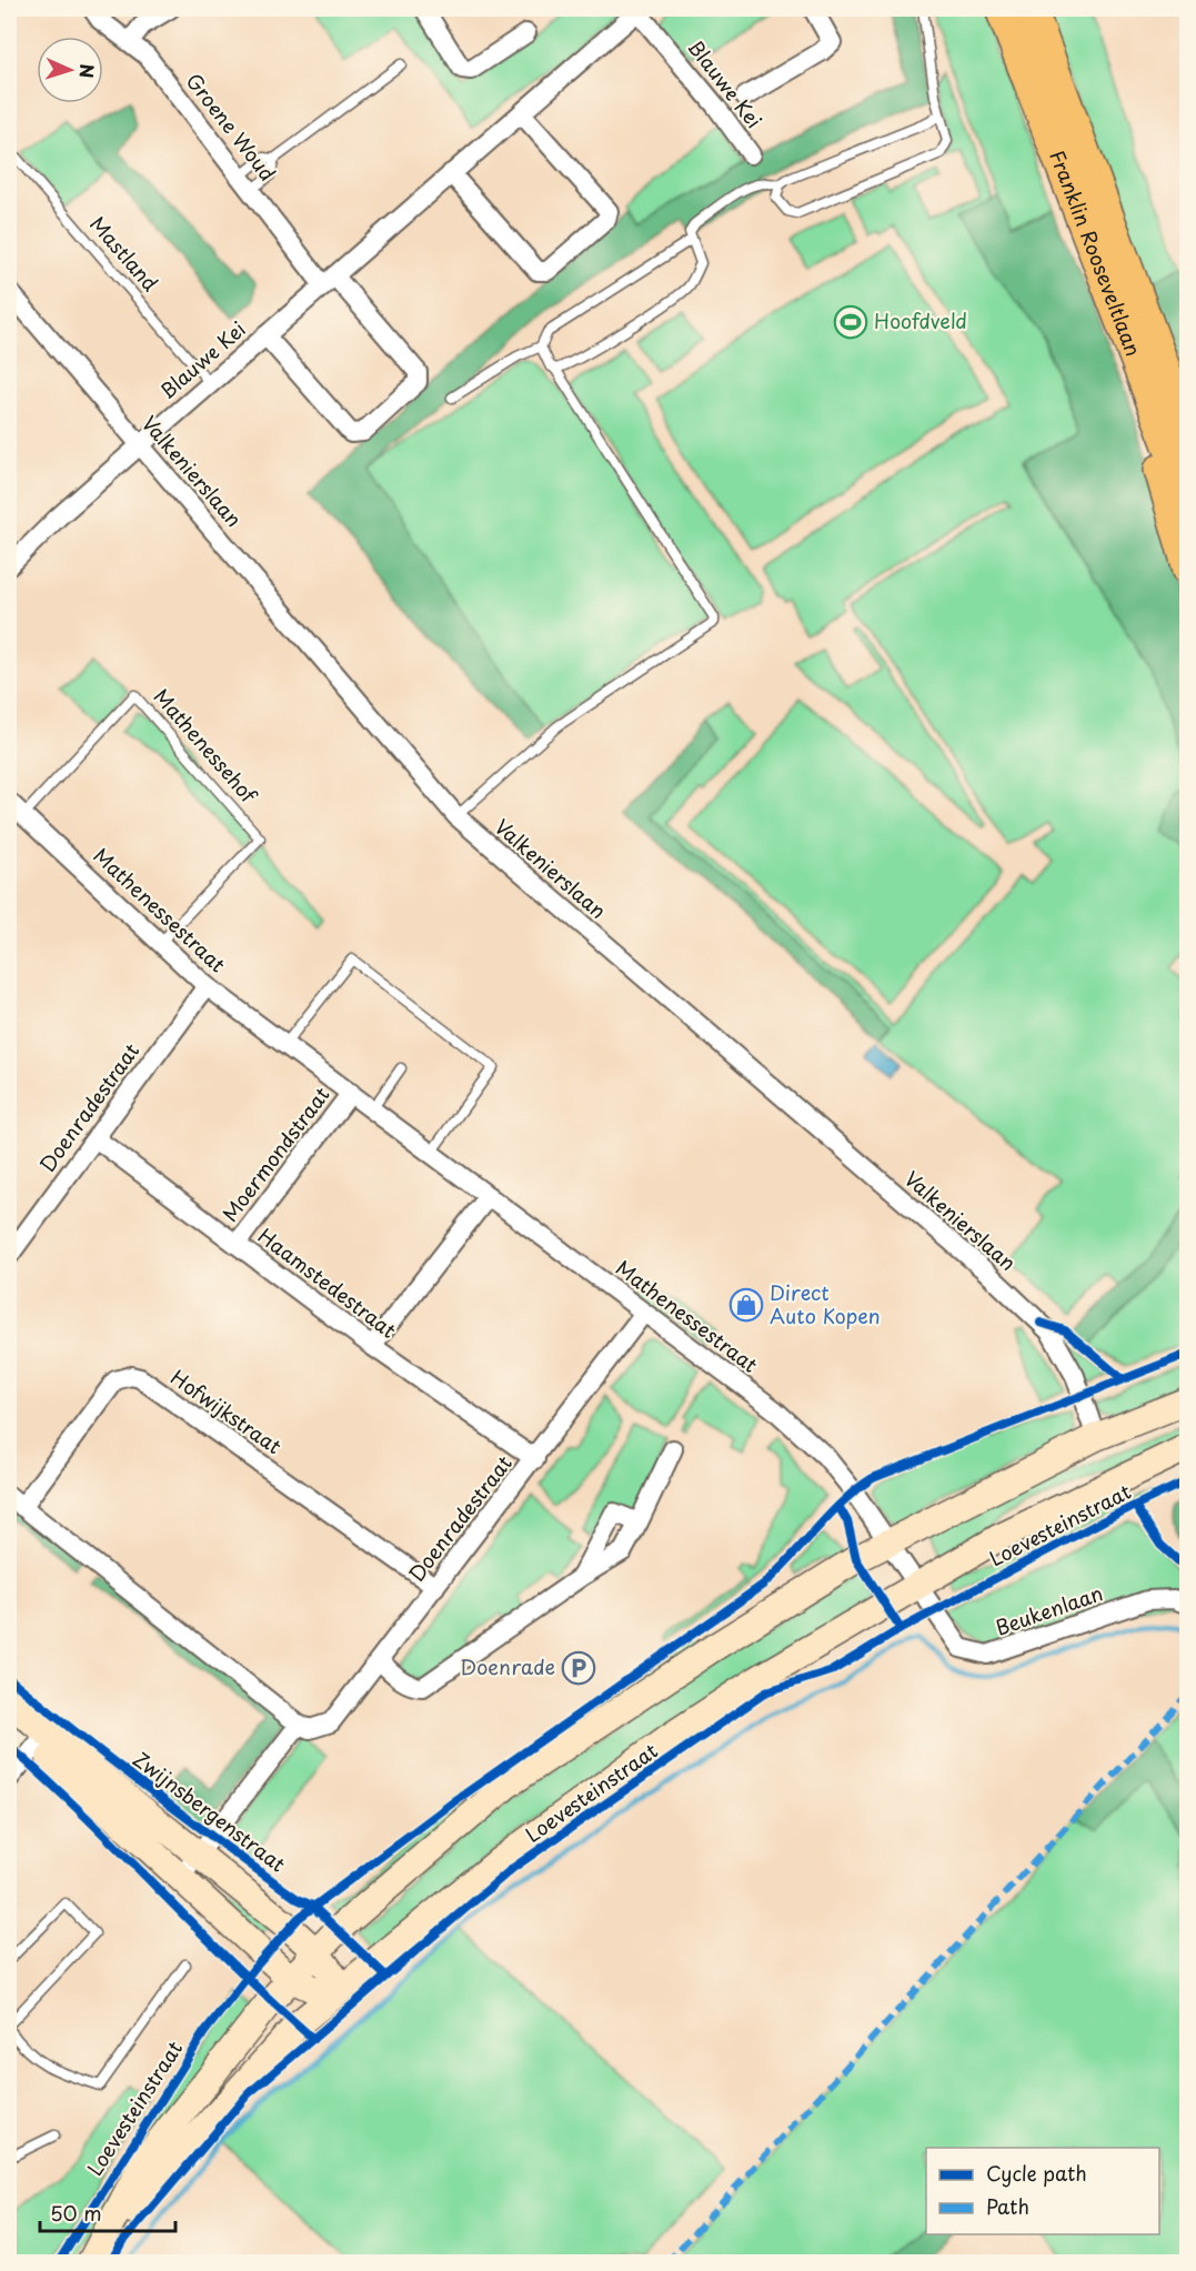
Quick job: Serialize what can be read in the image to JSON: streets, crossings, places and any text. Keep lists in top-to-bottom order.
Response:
{
  "streets": {
    "main road": ["Franklin Rooseveltlaan"],
    "street": [
      "Blauwe Kei",
      "Groene Woud",
      "Valkenierslaan",
      "Mathenessestraat",
      "Doenradestraat",
      "Moermondstraat",
      "Haamstedestraat",
      "Hofwijkstraat",
      "Loevesteinstraat",
      "Beukenlaan",
      "Zwijnsbergenstraat"
    ],
    "lane": ["Mastland", "Mathenessehof"]
  },
  "crossings": [
    ["Blauwe Kei", "Groene Woud"],
    ["Blauwe Kei", "Mastland"],
    ["Blauwe Kei", "Valkenierslaan"],
    ["Valkenierslaan", "Loevesteinstraat"],
    ["Mathenessehof", "Mathenessestraat"],
    ["Mathenessestraat", "Doenradestraat"],
    ["Mathenessestraat", "Moermondstraat"],
    ["Mathenessestraat", "Loevesteinstraat"],
    ["Mathenessestraat", "Beukenlaan"],
    ["Doenradestraat", "Haamstedestraat"],
    ["Doenradestraat", "Hofwijkstraat"],
    ["Moermondstraat", "Haamstedestraat"],
    ["Loevesteinstraat", "Beukenlaan"],
    ["Loevesteinstraat", "Zwijnsbergenstraat"]
  ],
  "places": {
    "sports": ["Hoofdveld"],
    "shop": ["Direct Auto Kopen"],
    "parking": ["Doenrade"]
  },
  "legend": ["Cycle path", "Path"],
  "scale_bar": "50 m",
  "north": "right"
}
